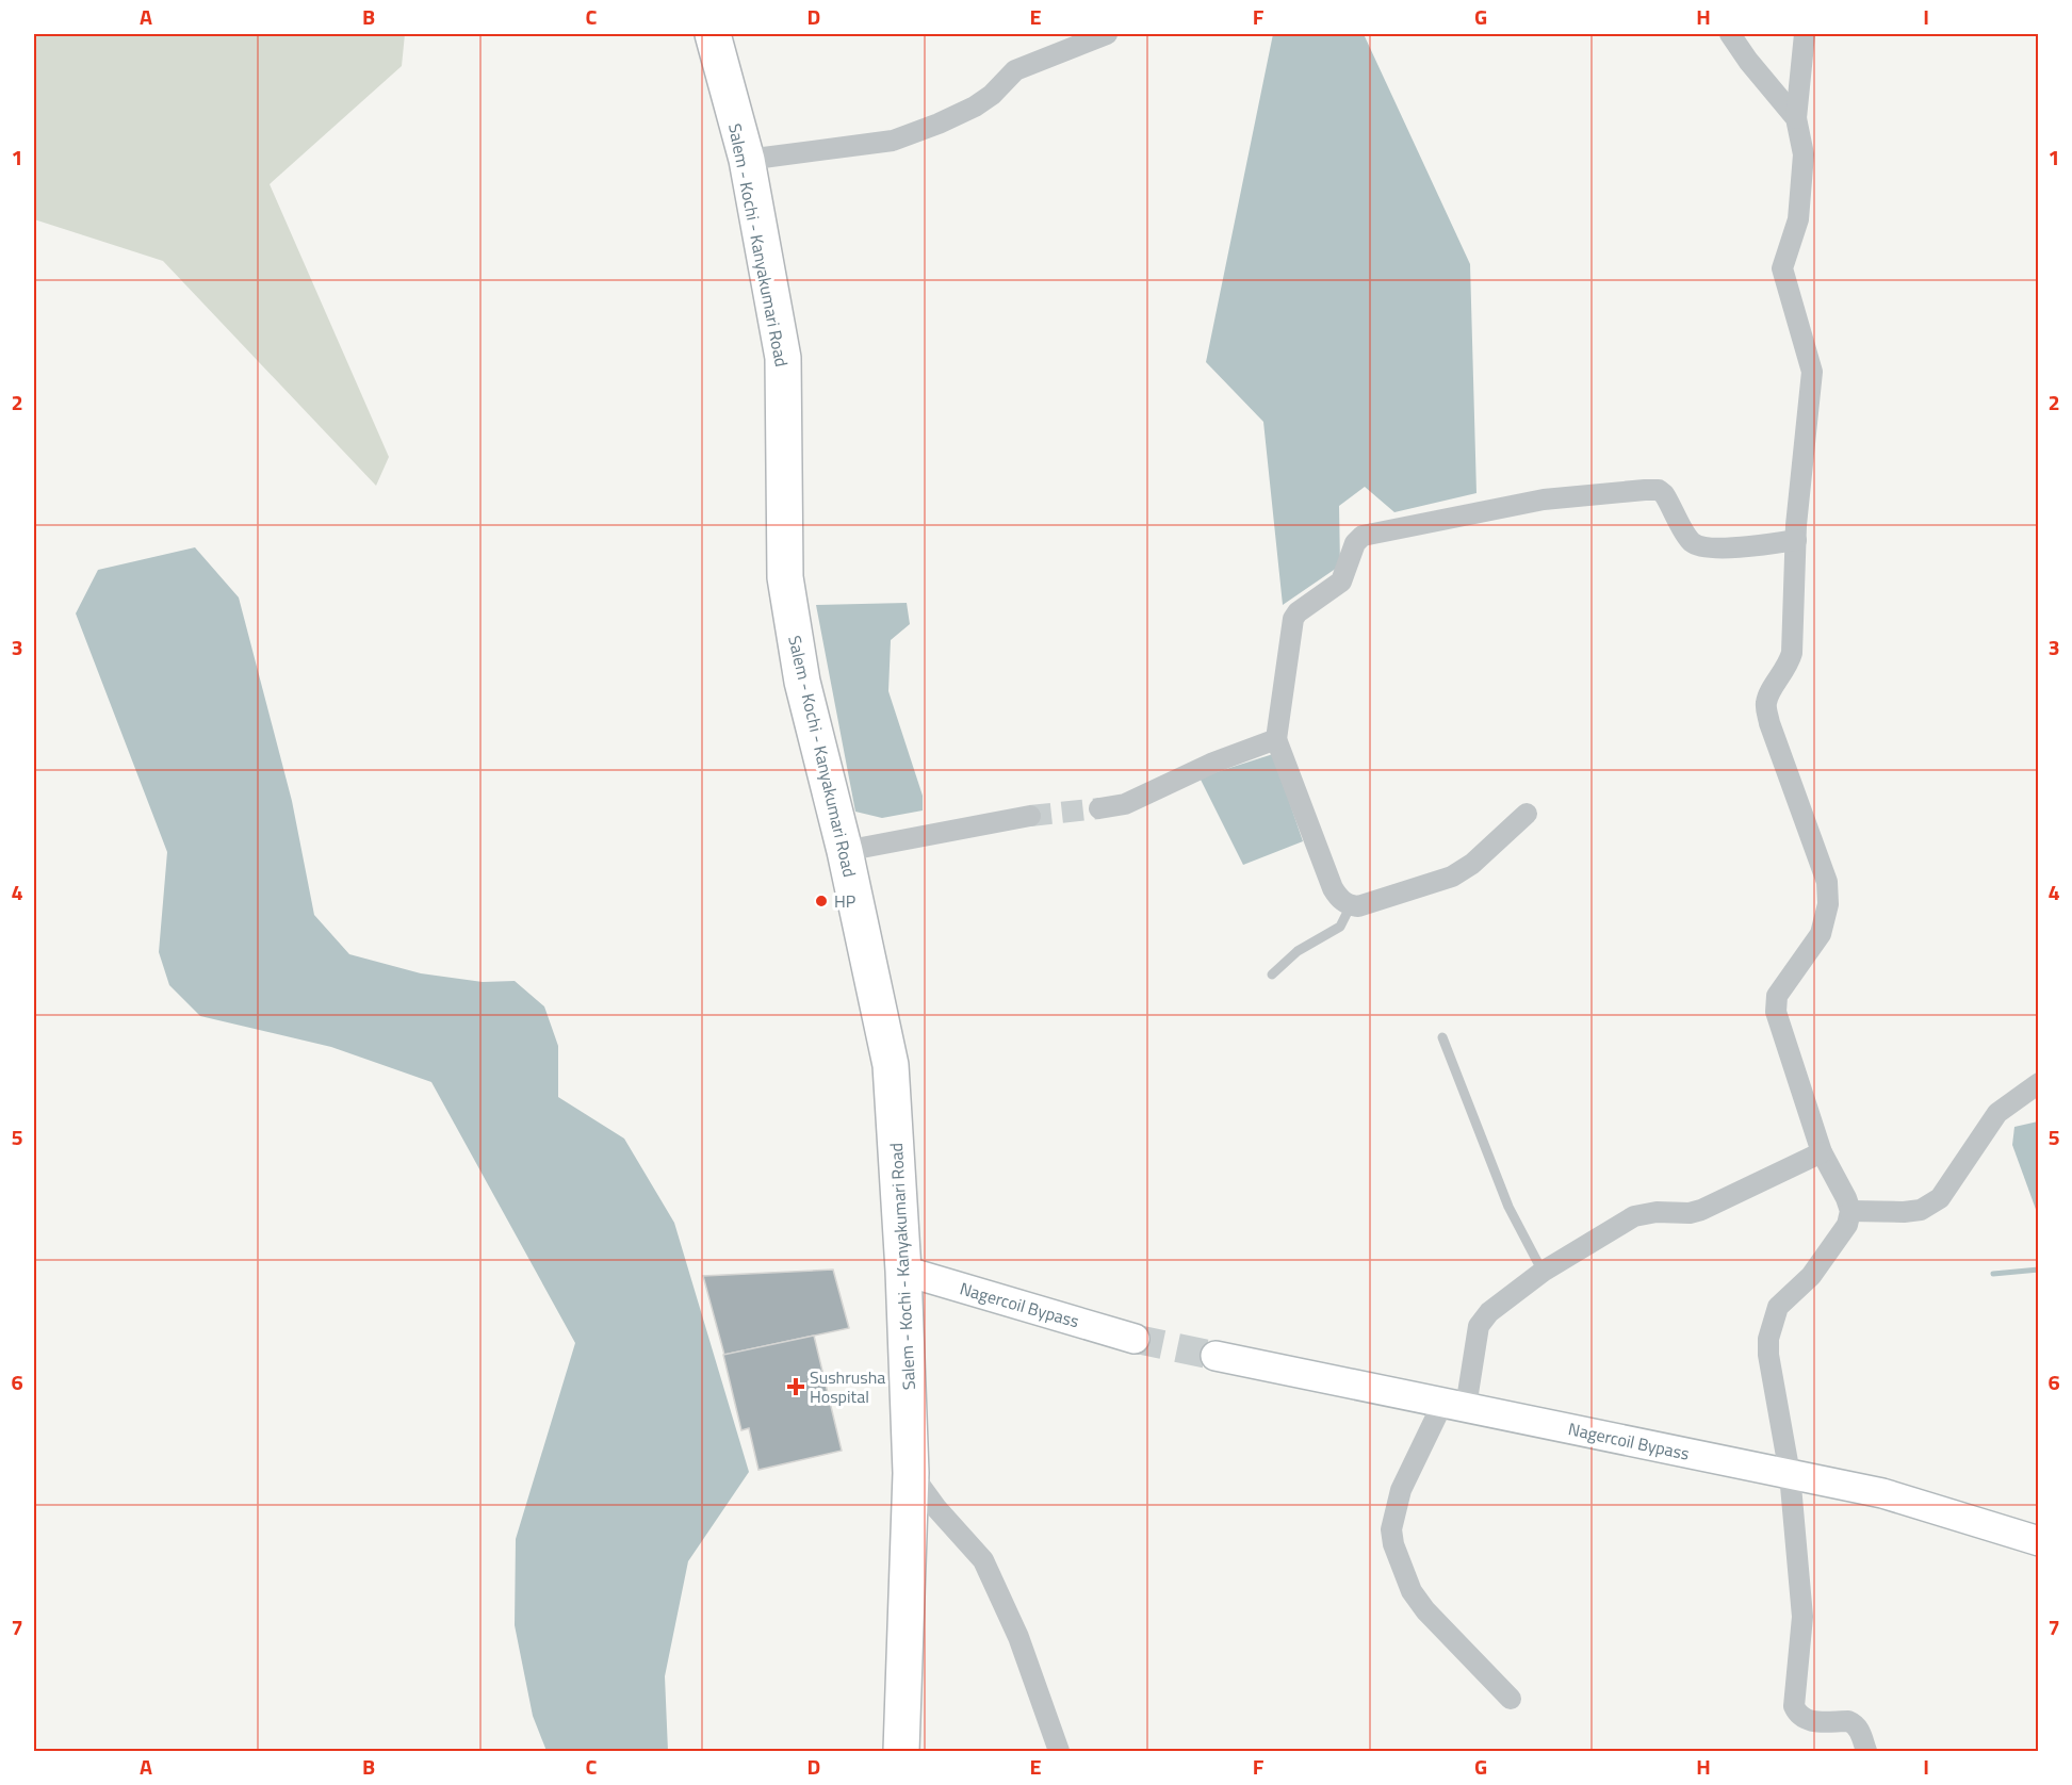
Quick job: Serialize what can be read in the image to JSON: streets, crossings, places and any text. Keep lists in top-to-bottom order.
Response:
{
  "streets": {
    "highway": ["Salem - Kochi - Kanyakumari Road"],
    "main road": ["Nagercoil Bypass"]
  },
  "crossings": [
    ["Salem - Kochi - Kanyakumari Road", "Nagercoil Bypass"]
  ],
  "places": {
    "other": ["HP"],
    "health": ["Sushrusha Hospital"]
  },
  "grid": {
    "columns": [
      "A",
      "B",
      "C",
      "D",
      "E",
      "F",
      "G",
      "H",
      "I"
    ],
    "rows": [
      "1",
      "2",
      "3",
      "4",
      "5",
      "6",
      "7"
    ]
  }
}
